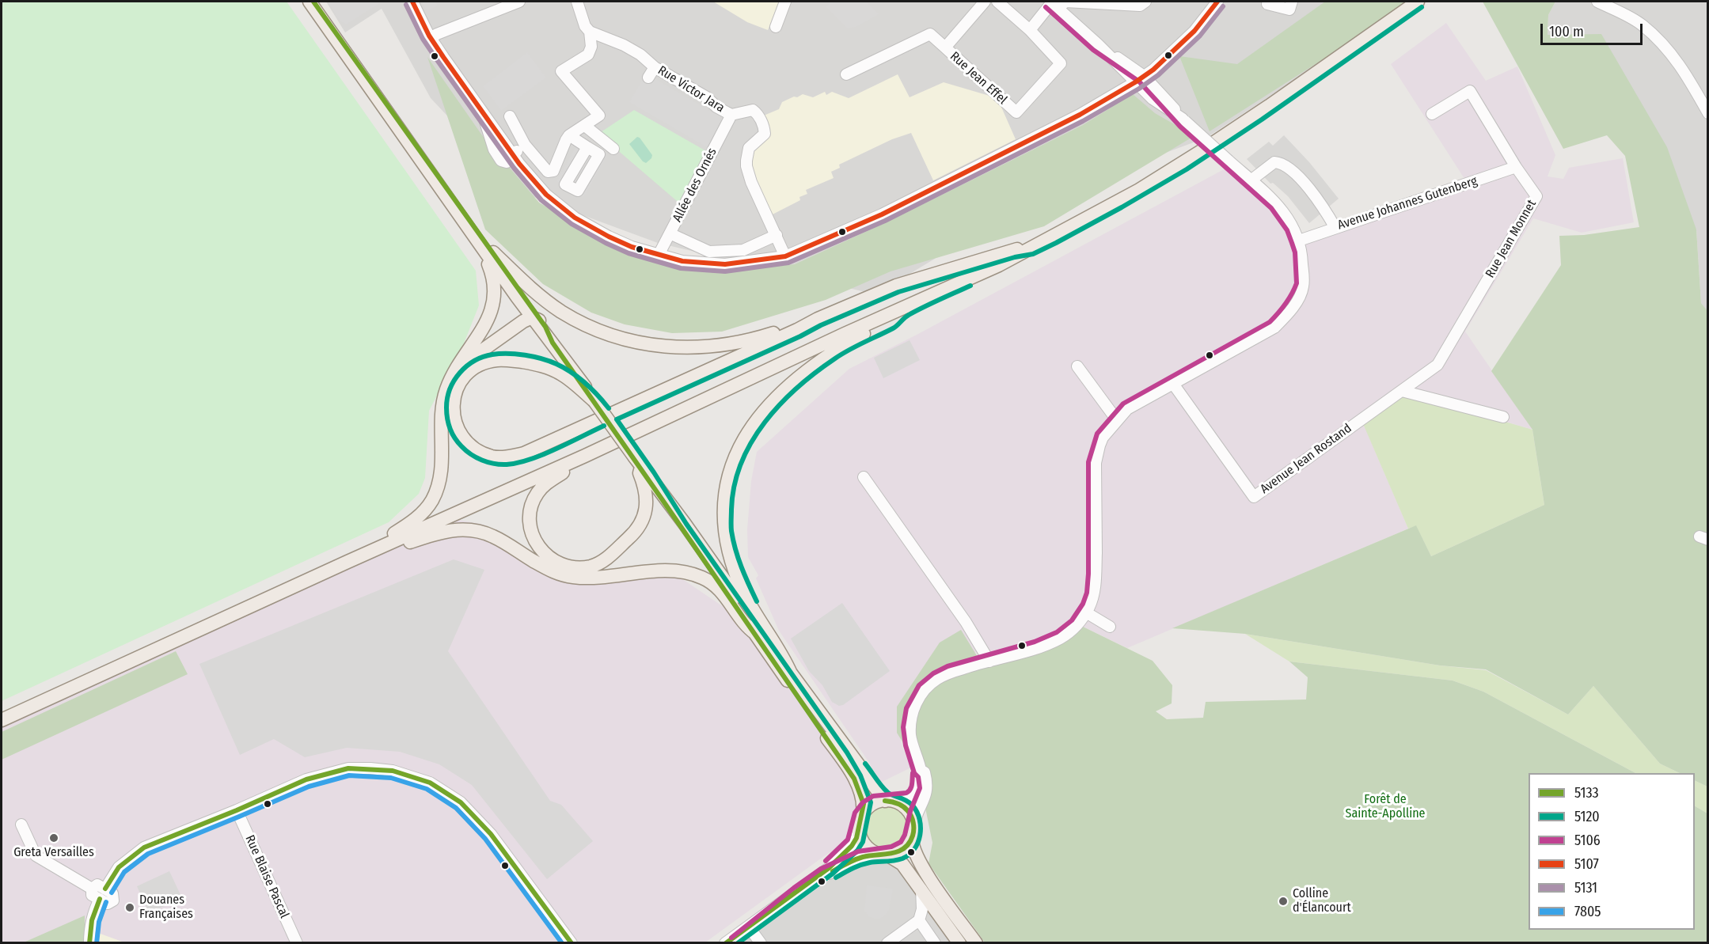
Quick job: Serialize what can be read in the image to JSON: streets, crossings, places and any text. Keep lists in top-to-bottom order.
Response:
{
  "streets": {
    "street": [
      "Rue Jean Effel",
      "Rue Victor Jara",
      "Allée des Ornés",
      "Avenue Johannes Gutenberg",
      "Rue Jean Monnet",
      "Avenue Jean Rostand",
      "Rue Blaise Pascal"
    ]
  },
  "crossings": [
    ["Rue Victor Jara", "Allée des Ornés"],
    ["Avenue Johannes Gutenberg", "Rue Jean Monnet"],
    ["Rue Jean Monnet", "Avenue Jean Rostand"]
  ],
  "parks": ["Forêt de Sainte-Apolline"],
  "places": ["Greta Versailles", "Colline d'Élancourt", "Douanes Françaises"],
  "lines": [
    "transit line 5133",
    "transit line 5107",
    "transit line 5131",
    "transit line 5120",
    "transit line 5106",
    "transit line 7805"
  ],
  "legend": [
    "5133",
    "5120",
    "5106",
    "5107",
    "5131",
    "7805"
  ],
  "scale_bar": "100 m"
}
